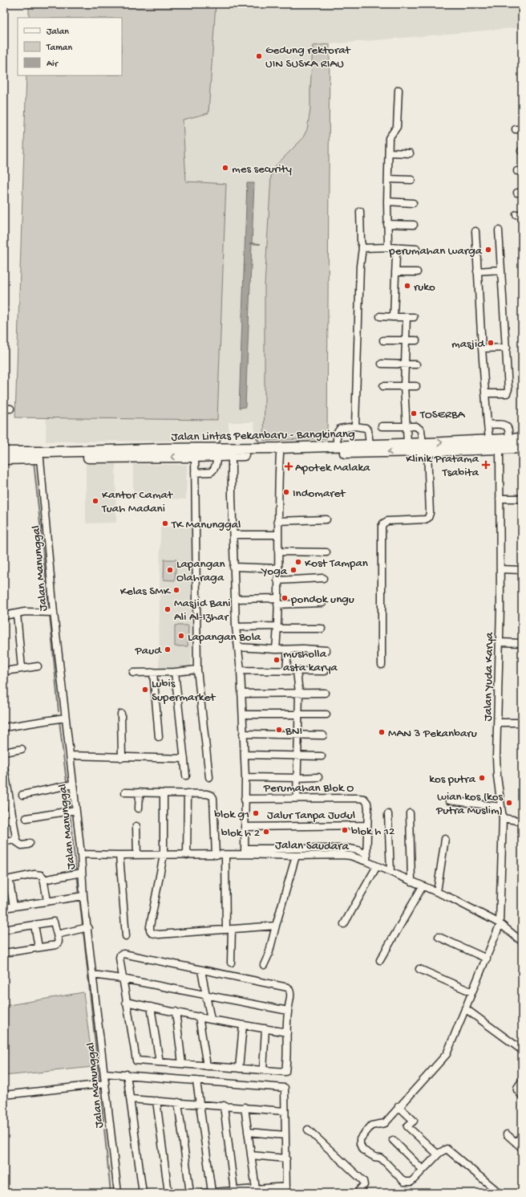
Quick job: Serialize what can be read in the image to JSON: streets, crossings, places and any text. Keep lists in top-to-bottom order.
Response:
{
  "streets": {
    "highway": ["Jalan Lintas Pekanbaru - Bangkinang"],
    "street": [
      "Jalan Manunggal",
      "Jalan Yuda Karya",
      "Perumahan Blok O",
      "Jalur Tanpa Judul",
      "Jalan Saudara"
    ]
  },
  "crossings": [
    ["Jalan Lintas Pekanbaru - Bangkinang", "Jalan Manunggal"],
    ["Jalan Lintas Pekanbaru - Bangkinang", "Jalan Yuda Karya"],
    ["Jalan Manunggal", "Jalan Saudara"],
    ["Jalan Yuda Karya", "Jalan Saudara"],
    ["Perumahan Blok O", "Jalur Tanpa Judul"],
    ["Jalur Tanpa Judul", "Jalan Saudara"]
  ],
  "places": {
    "other": [
      "Gedung rektorat UIN SUSKA RIAU",
      "mes security",
      "perumahan warga",
      "ruko",
      "masjid",
      "TOSERBA",
      "Indomaret",
      "Kantor Camat Tuah Madani",
      "TK Manunggal",
      "Kost Tampan",
      "Lapangan Olahraga",
      "Yoga",
      "Kelas SMK",
      "pondok ungu",
      "Masjid Bani Ali Al-Izhar",
      "Lapangan Bola",
      "Paud",
      "musholla asta karya",
      "Lubis Supermarket",
      "BNI",
      "MAN 3 Pekanbaru",
      "kos putra",
      "wian kos (kos Putra Muslim)",
      "blok g1",
      "blok h 12",
      "blok h 2"
    ],
    "health": ["Klinik Pratama Tsabita", "Apotek Malaka"]
  },
  "legend": ["Jalan", "Taman", "Air"]
}
